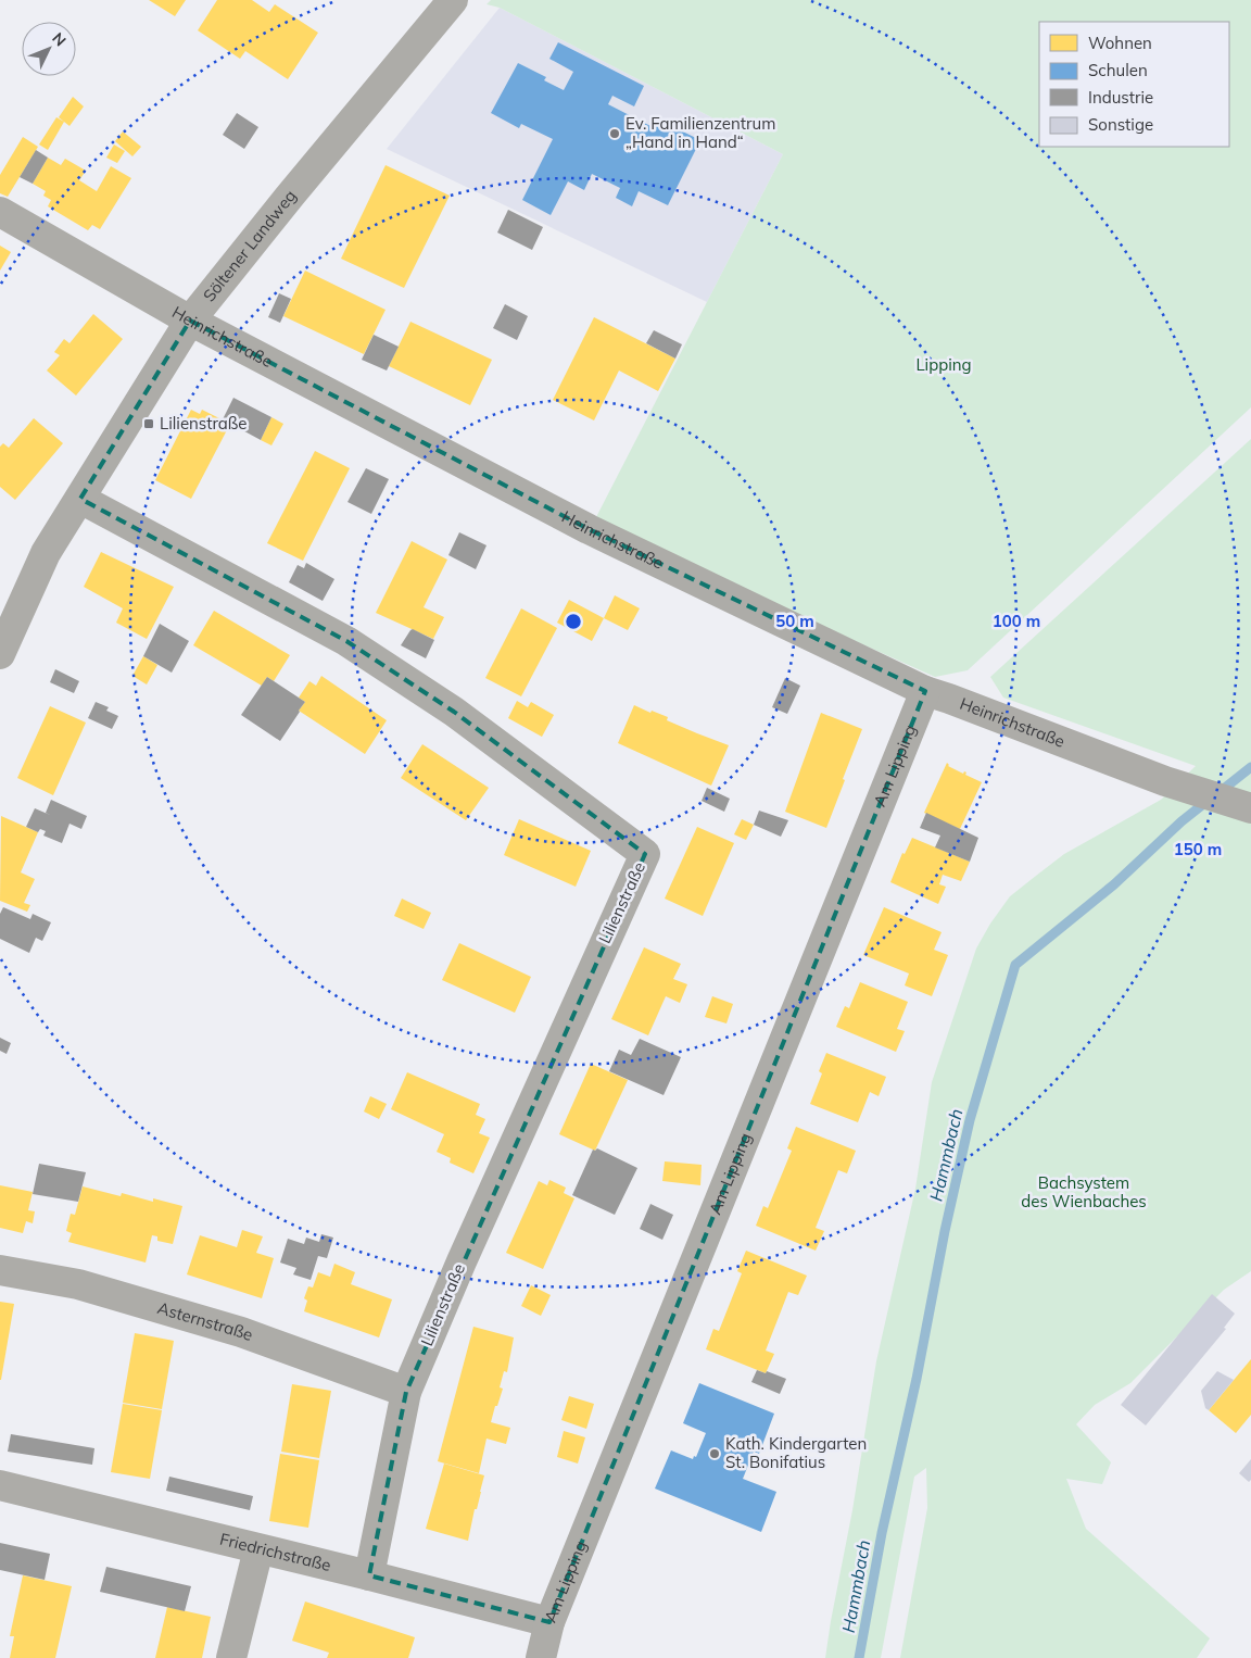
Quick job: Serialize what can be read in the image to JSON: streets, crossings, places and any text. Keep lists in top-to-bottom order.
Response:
{
  "streets": {
    "street": [
      "Söltener Landweg",
      "Heinrichstraße",
      "Am Lipping",
      "Lilienstraße",
      "Asternstraße",
      "Friedrichstraße"
    ]
  },
  "crossings": [
    ["Söltener Landweg", "Heinrichstraße"],
    ["Söltener Landweg", "Lilienstraße"],
    ["Heinrichstraße", "Am Lipping"],
    ["Am Lipping", "Friedrichstraße"],
    ["Lilienstraße", "Asternstraße"],
    ["Lilienstraße", "Friedrichstraße"]
  ],
  "water": ["Hammbach"],
  "parks": ["Lipping", "Bachsystem des Wienbaches"],
  "places": {
    "other": ["Ev. Familienzentrum „Hand in Hand“", "Kath. Kindergarten St. Bonifatius"],
    "transit": ["Lilienstraße"]
  },
  "legend": [
    "Wohnen",
    "Schulen",
    "Industrie",
    "Sonstige"
  ],
  "north": "top right",
  "rings": ["50 m", "100 m", "150 m"]
}
